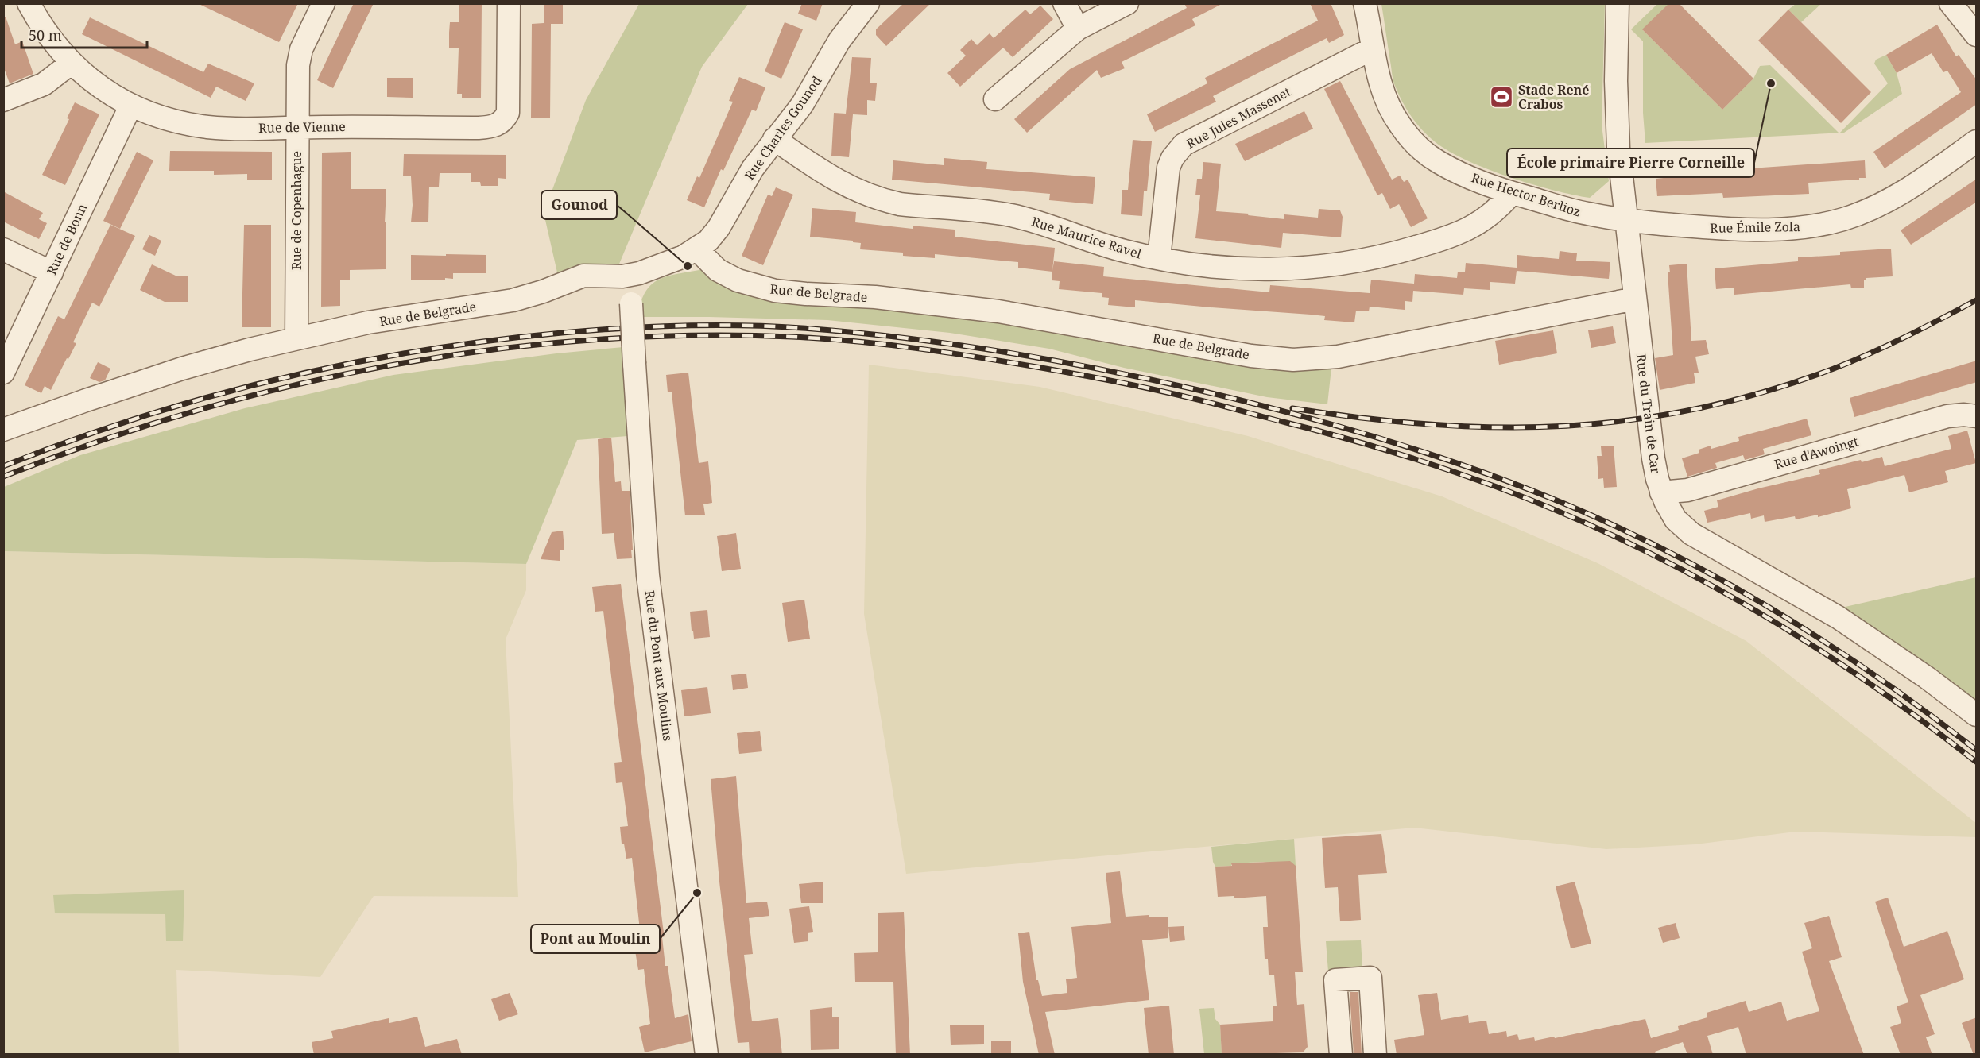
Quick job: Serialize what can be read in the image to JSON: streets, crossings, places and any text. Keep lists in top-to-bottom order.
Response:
{
  "streets": {
    "street": [
      "Rue Jules Massenet",
      "Rue de Vienne",
      "Rue Charles Gounod",
      "Rue Hector Berlioz",
      "Rue de Copenhague",
      "Rue Émile Zola",
      "Rue Maurice Ravel",
      "Rue de Bonn",
      "Rue de Belgrade",
      "Rue du Train de Car",
      "Rue d'Awoingt",
      "Rue du Pont aux Moulins"
    ]
  },
  "crossings": [
    ["Rue Jules Massenet", "Rue Hector Berlioz"],
    ["Rue Jules Massenet", "Rue Maurice Ravel"],
    ["Rue de Vienne", "Rue de Copenhague"],
    ["Rue de Vienne", "Rue de Bonn"],
    ["Rue Charles Gounod", "Rue Maurice Ravel"],
    ["Rue Charles Gounod", "Rue de Belgrade"],
    ["Rue Hector Berlioz", "Rue Émile Zola"],
    ["Rue Hector Berlioz", "Rue Maurice Ravel"],
    ["Rue Hector Berlioz", "Rue du Train de Car"],
    ["Rue de Copenhague", "Rue de Belgrade"],
    ["Rue Émile Zola", "Rue du Train de Car"],
    ["Rue de Belgrade", "Rue du Train de Car"],
    ["Rue de Belgrade", "Rue du Pont aux Moulins"],
    ["Rue du Train de Car", "Rue d'Awoingt"]
  ],
  "places": {
    "other": ["École primaire Pierre Corneille", "Gounod", "Pont au Moulin"],
    "sports": ["Stade René Crabos"]
  },
  "scale_bar": "50 m"
}
